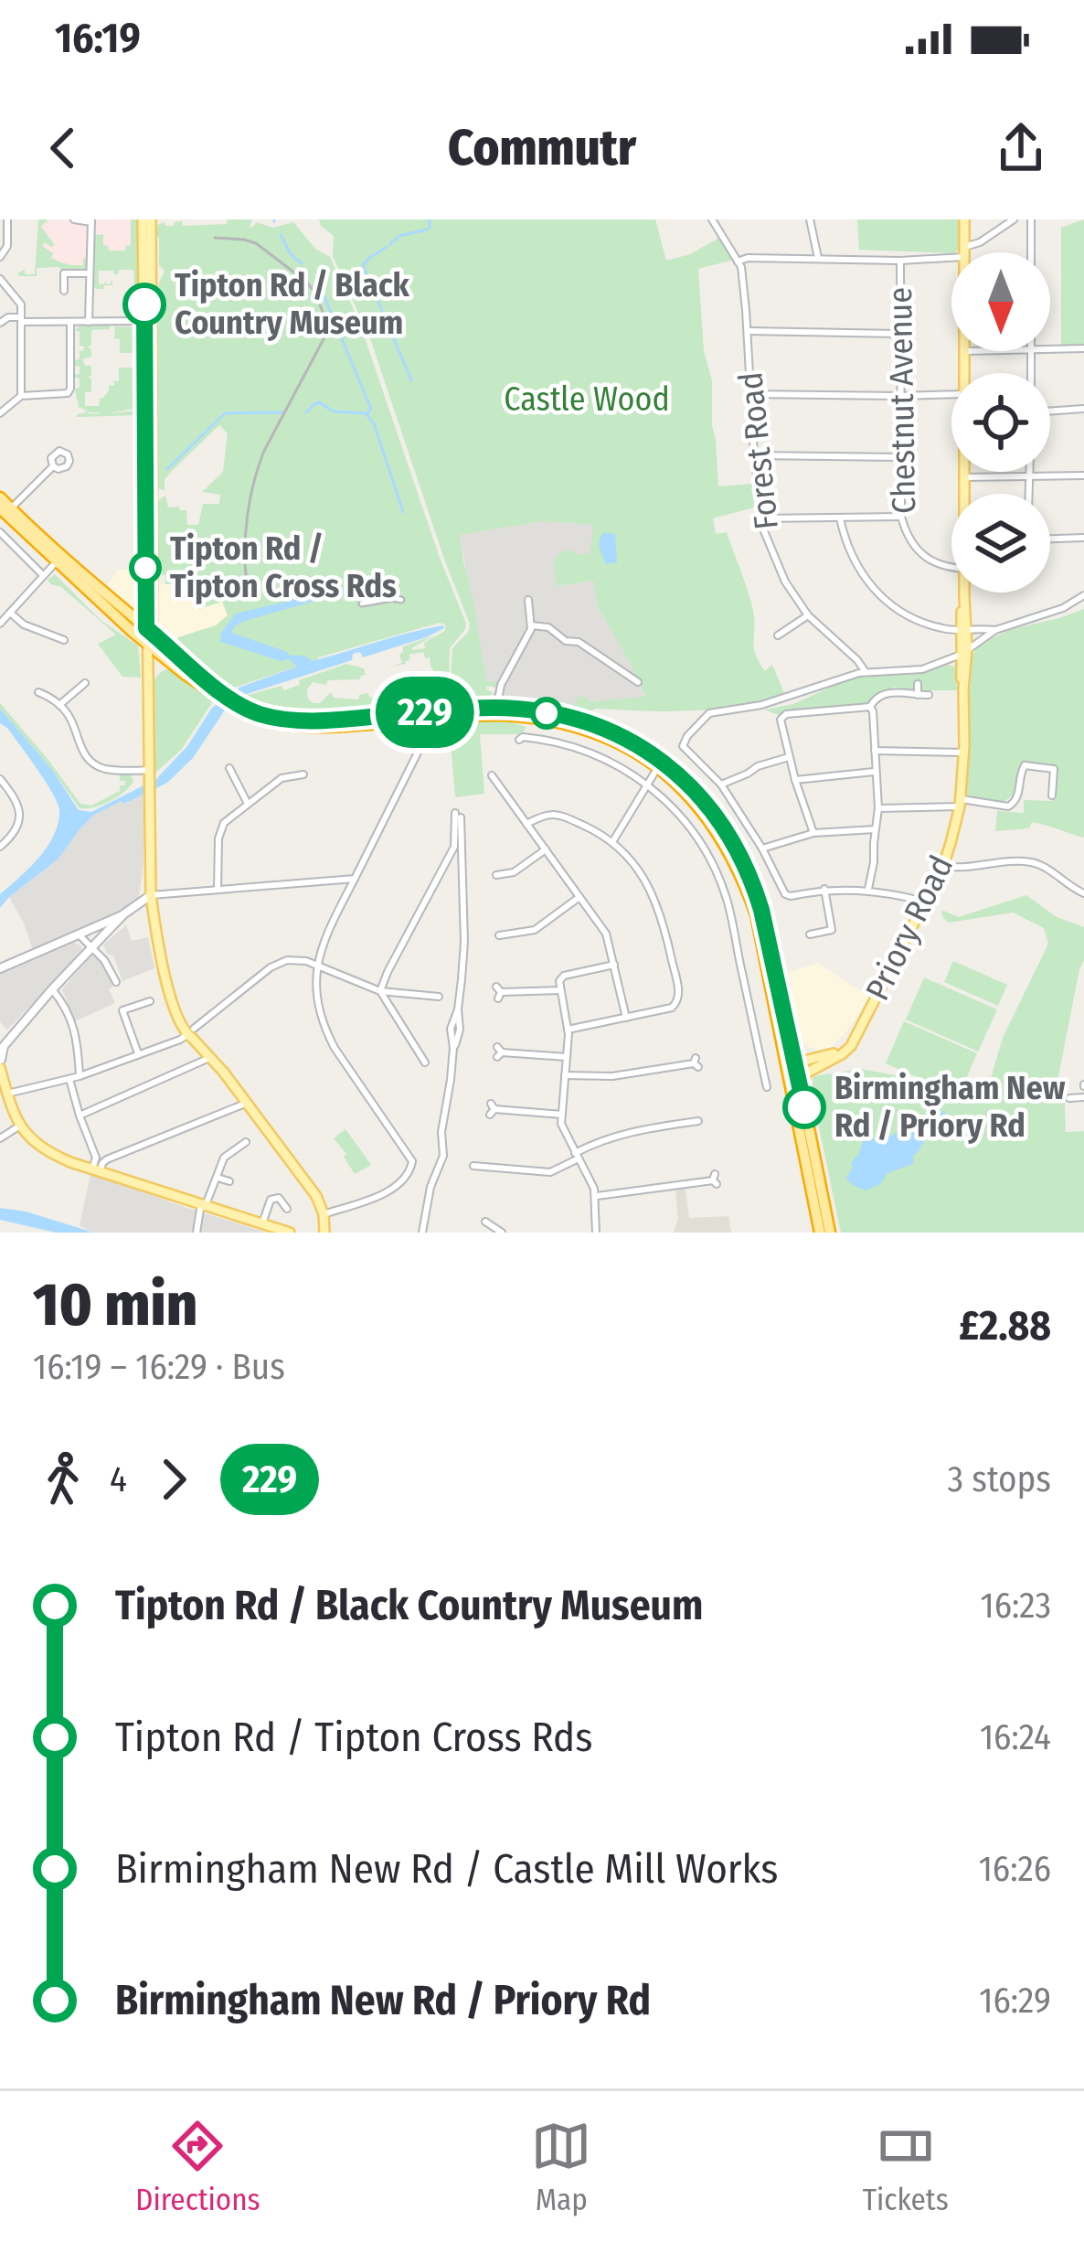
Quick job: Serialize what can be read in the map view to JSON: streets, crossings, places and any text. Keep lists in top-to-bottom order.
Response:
{
  "streets": {
    "main road": ["Priory Road"],
    "street": ["Chestnut Avenue", "Forest Road"]
  },
  "parks": ["Castle Wood"],
  "places": ["Tipton Rd / Black Country Museum", "Tipton Rd / Tipton Cross Rds", "Birmingham New Rd / Priory Rd"],
  "lines": ["bus line 229"],
  "north": "bottom",
  "page": {
    "status": "16:19",
    "header": "Commutr",
    "on_map": "229",
    "heading": ["10 min", "16:19 – 16:29 · Bus", "£2.88"],
    "legs": ["4", "229", "3 stops"],
    "list": [
      {
        "name": "Tipton Rd / Black Country Museum",
        "value": "16:23"
      },
      {
        "name": "Tipton Rd / Tipton Cross Rds",
        "value": "16:24"
      },
      {
        "name": "Birmingham New Rd / Castle Mill Works",
        "value": "16:26"
      },
      {
        "name": "Birmingham New Rd / Priory Rd",
        "value": "16:29"
      }
    ],
    "tabs": ["Directions", "Map", "Tickets"]
  }
}
